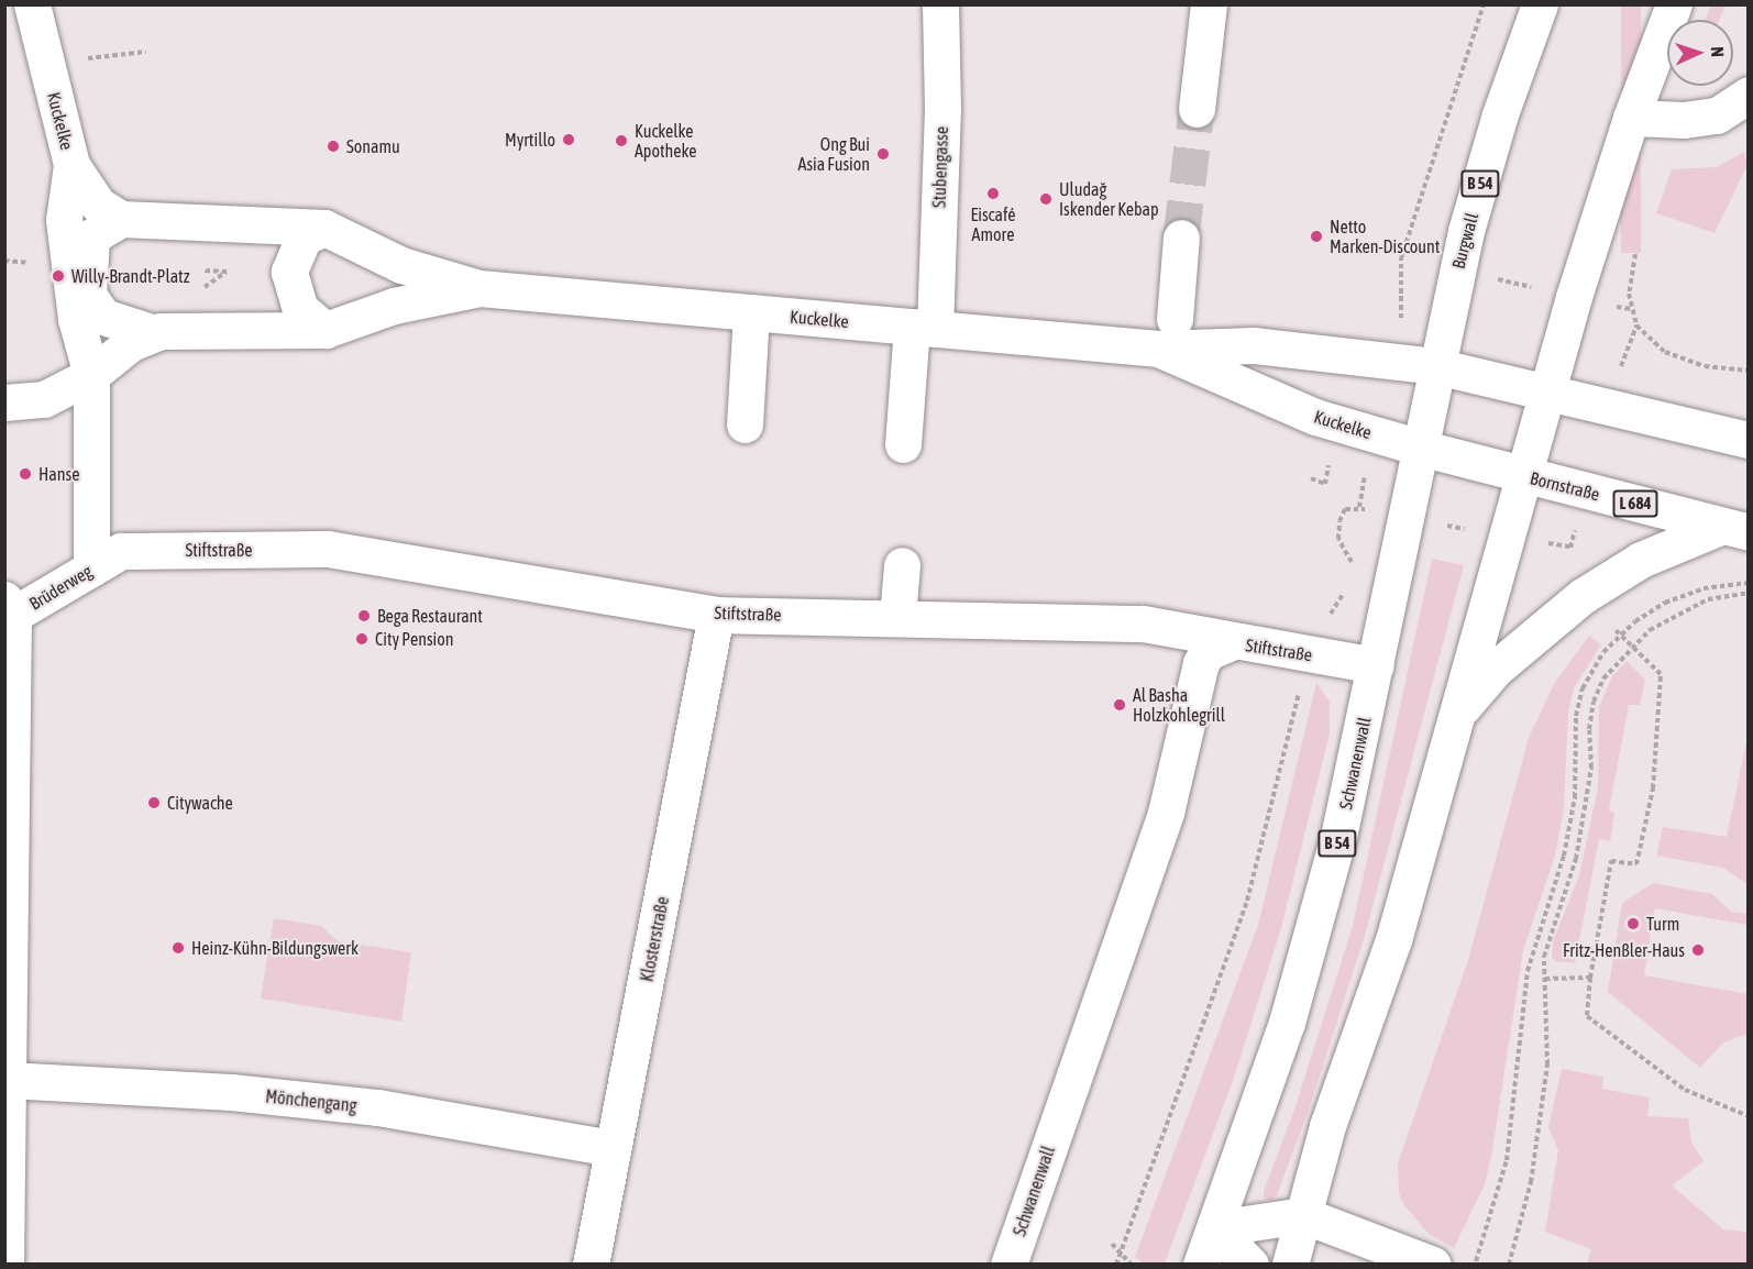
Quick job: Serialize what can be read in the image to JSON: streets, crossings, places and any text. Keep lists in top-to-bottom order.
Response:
{
  "streets": {
    "street": [
      "Kuckelke",
      "Stubengasse",
      "B 54",
      "Burgwall",
      "Bornstraße",
      "L 684",
      "Stiftstraße",
      "Brüderweg",
      "Schwanenwall",
      "Klosterstraße",
      "Mönchengang"
    ]
  },
  "crossings": [
    ["Kuckelke", "Stubengasse"],
    ["Kuckelke", "Burgwall"],
    ["Kuckelke", "Bornstraße"],
    ["Kuckelke", "Schwanenwall"],
    ["Burgwall", "Schwanenwall"],
    ["Bornstraße", "Schwanenwall"],
    ["Stiftstraße", "Brüderweg"],
    ["Stiftstraße", "Schwanenwall"],
    ["Stiftstraße", "Klosterstraße"],
    ["Brüderweg", "Mönchengang"],
    ["Klosterstraße", "Mönchengang"]
  ],
  "places": [
    "Myrtillo",
    "Kuckelke Apotheke",
    "Sonamu",
    "Ong Bui Asia Fusion",
    "Eiscafé Amore",
    "Uludağ Iskender Kebap",
    "Netto Marken-Discount",
    "Willy-Brandt-Platz",
    "Hanse",
    "Bega Restaurant",
    "City Pension",
    "Al Basha Holzkohlegrill",
    "Citywache",
    "Turm",
    "Heinz-Kühn-Bildungswerk",
    "Fritz-Henßler-Haus"
  ],
  "north": "right"
}
